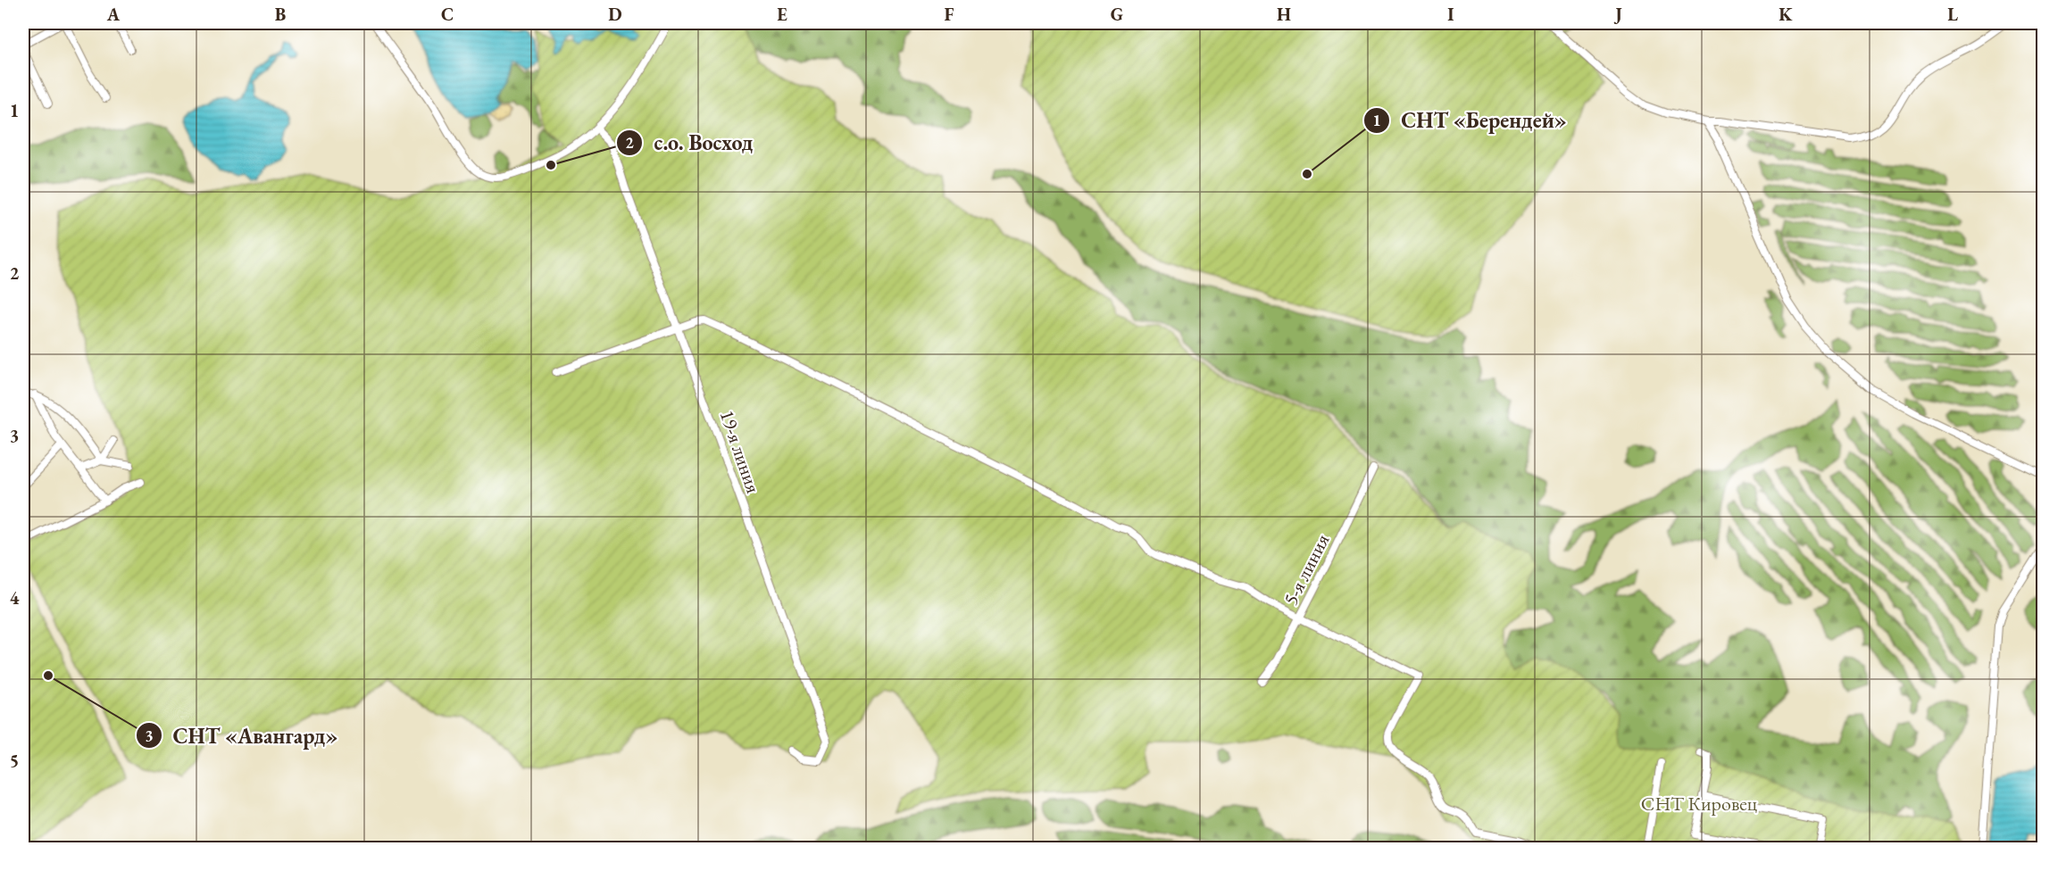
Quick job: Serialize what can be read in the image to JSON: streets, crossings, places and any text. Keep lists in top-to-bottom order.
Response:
{
  "streets": {
    "street": ["19-я линия", "5-я линия"]
  },
  "parks": ["СНТ Кировец"],
  "places": ["с.о. Восход", "СНТ «Берендей»", "СНТ «Авангард»"],
  "grid": {
    "columns": [
      "A",
      "B",
      "C",
      "D",
      "E",
      "F",
      "G",
      "H",
      "I",
      "J",
      "K",
      "L"
    ],
    "rows": [
      "1",
      "2",
      "3",
      "4",
      "5"
    ]
  }
}
